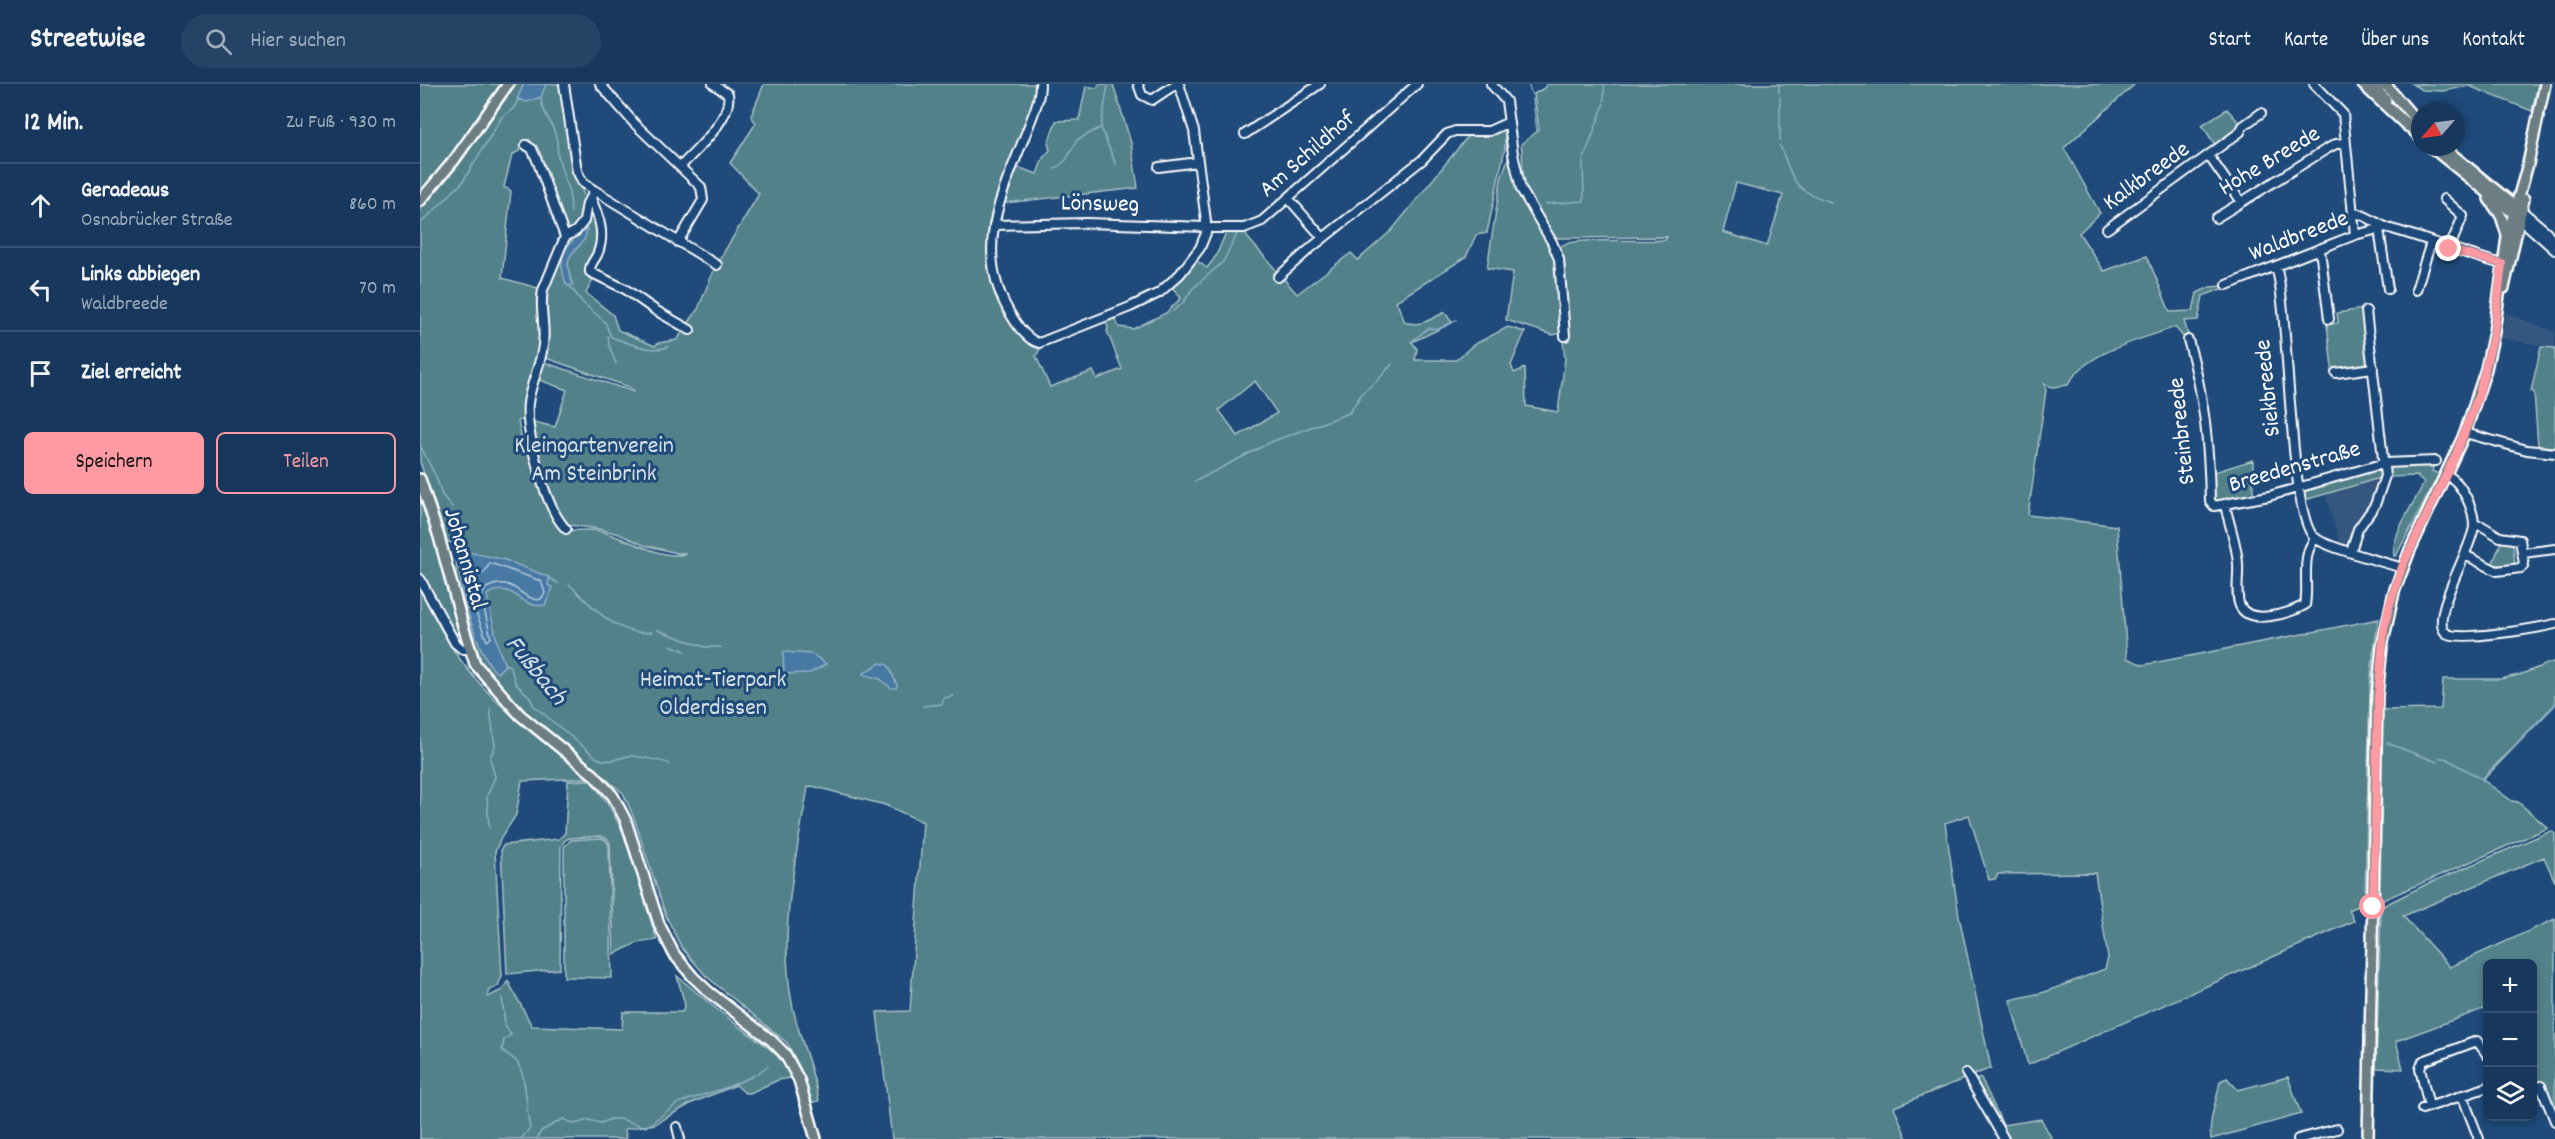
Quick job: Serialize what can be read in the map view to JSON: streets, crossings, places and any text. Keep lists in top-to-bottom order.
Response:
{
  "streets": {
    "main road": ["Johannistal"],
    "street": [
      "Am Schildhof",
      "Hohe Breede",
      "Kalkbreede",
      "Lönsweg",
      "Waldbreede",
      "Siekbreede",
      "Steinbreede",
      "Breedenstraße"
    ]
  },
  "crossings": [
    ["Am Schildhof", "Lönsweg"],
    ["Hohe Breede", "Kalkbreede"],
    ["Waldbreede", "Siekbreede"],
    ["Siekbreede", "Breedenstraße"],
    ["Steinbreede", "Breedenstraße"]
  ],
  "water": ["Fußbach"],
  "parks": ["Kleingartenverein Am Steinbrink", "Heimat-Tierpark Olderdissen"],
  "north": "bottom left",
  "page": {
    "header": "Streetwise",
    "search": "Hier suchen",
    "nav": [
      "Start",
      "Karte",
      "Über uns",
      "Kontakt"
    ],
    "heading": ["12 Min.", "Zu Fuß · 930 m"],
    "list": [
      ["Geradeaus", "Osnabrücker Straße", "860 m"],
      ["Links abbiegen", "Waldbreede", "70 m"],
      "Ziel erreicht"
    ],
    "buttons": ["Speichern", "Teilen"],
    "map_buttons": ["+", "−"]
  }
}
